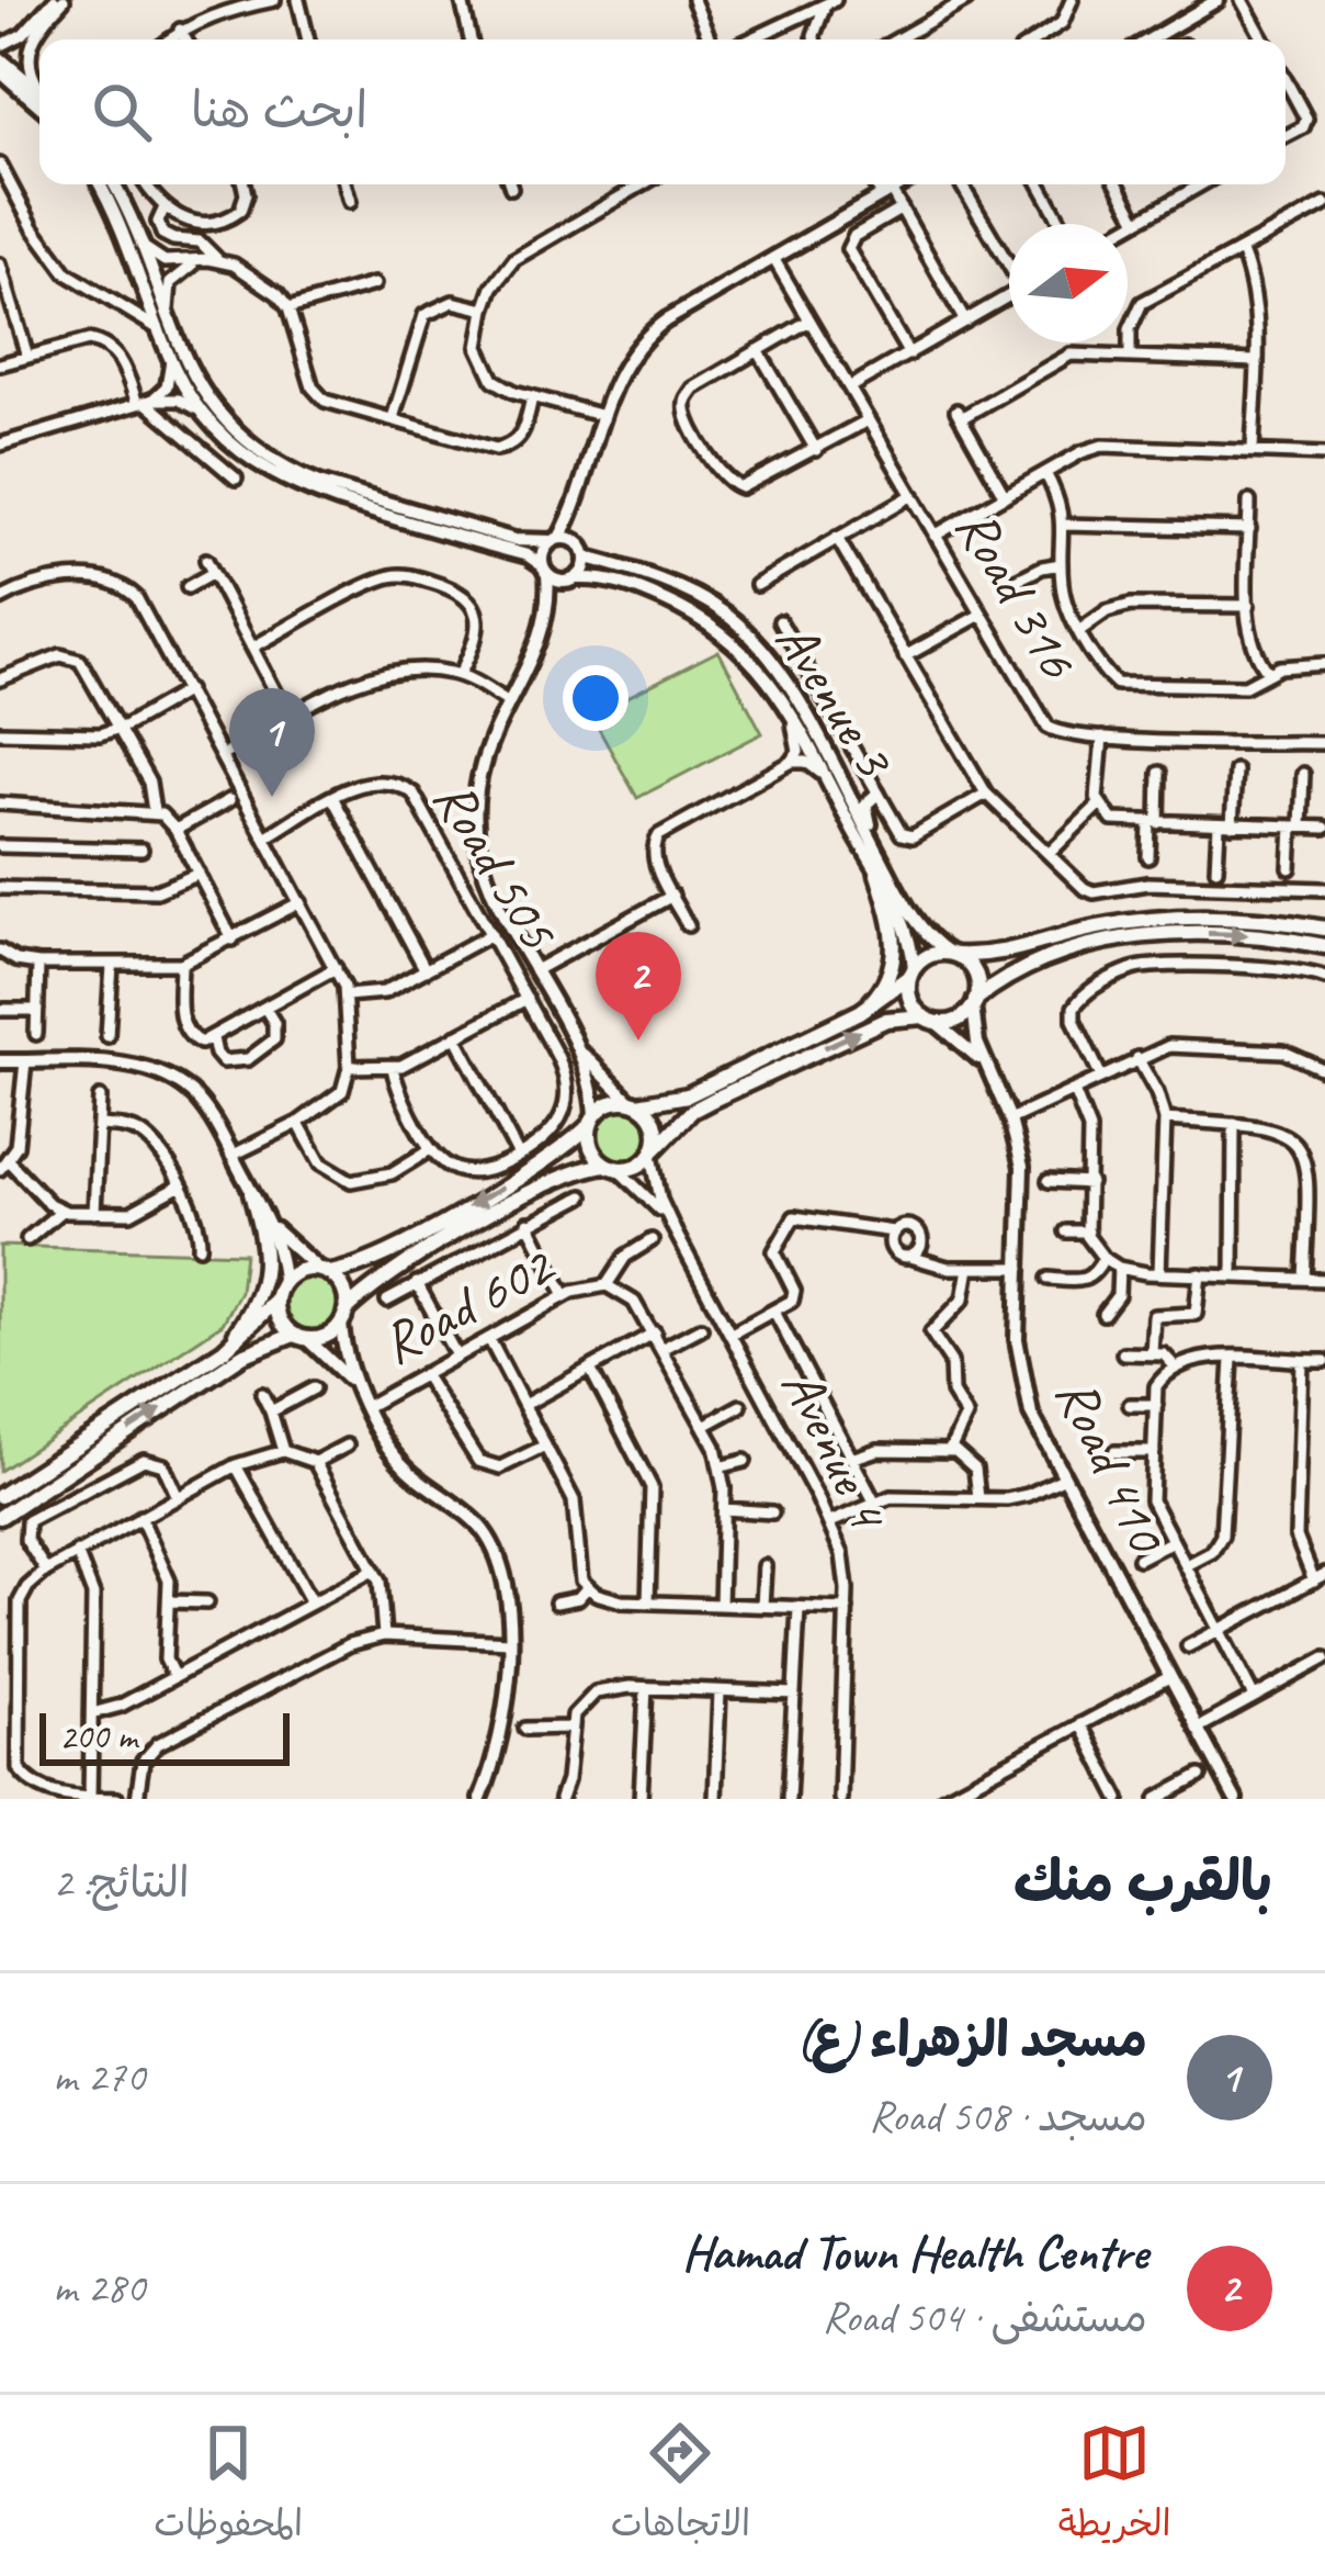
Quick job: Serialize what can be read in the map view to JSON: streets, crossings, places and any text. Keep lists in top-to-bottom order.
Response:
{
  "streets": {
    "street": [
      "Road 316",
      "Avenue 3",
      "Road 505",
      "Road 602",
      "Avenue 4",
      "Road 410"
    ]
  },
  "crossings": [
    ["Avenue 3", "Road 410"]
  ],
  "scale_bar": "200 m",
  "north": "right",
  "page": {
    "search": "ابحث هنا",
    "pins": ["1", "2"],
    "scale": "200 m",
    "heading": ["بالقرب منك", "النتائج: 2"],
    "list": [
      {
        "mark": "1",
        "name": "مسجد الزهراء (ع)",
        "note": "مسجد · Road 508",
        "value": "270 m"
      },
      {
        "mark": "2",
        "name": "Hamad Town Health Centre",
        "note": "مستشفى · Road 504",
        "value": "280 m"
      }
    ],
    "nav": ["الخريطة", "الاتجاهات", "المحفوظات"]
  }
}
